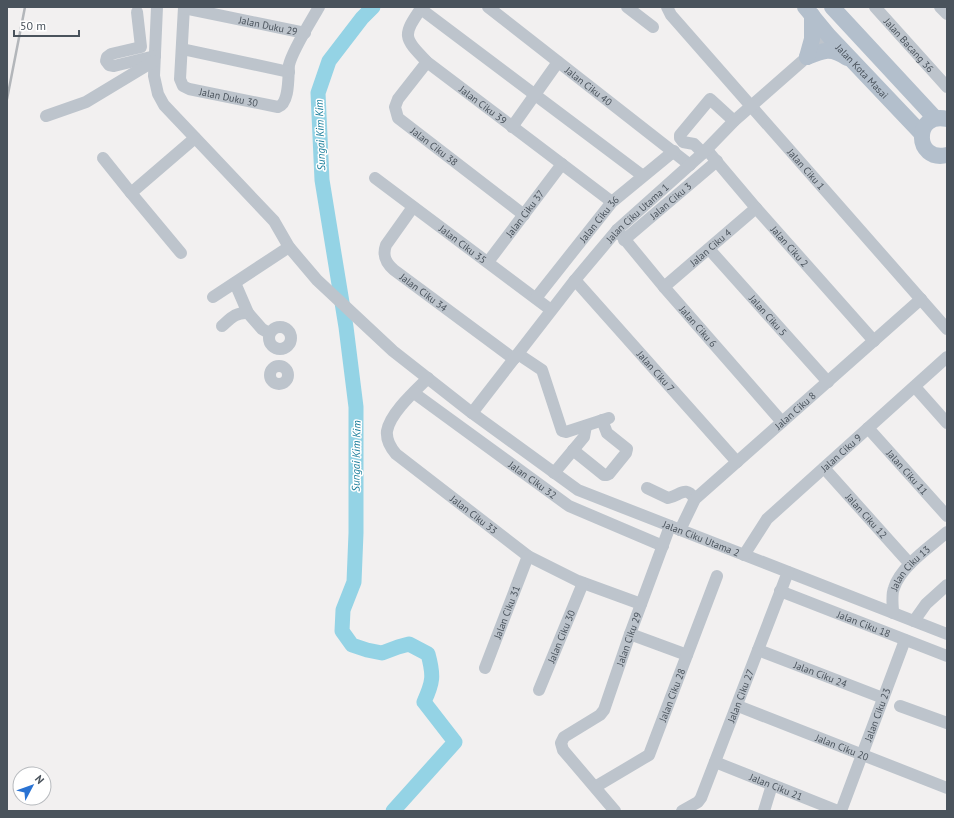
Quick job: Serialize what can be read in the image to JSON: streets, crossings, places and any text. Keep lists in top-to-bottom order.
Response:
{
  "streets": {
    "main road": ["Jalan Kota Masai"],
    "street": [
      "Jalan Duku 29",
      "Jalan Bacang 36",
      "Jalan Ciku 40",
      "Jalan Duku 30",
      "Jalan Ciku 39",
      "Jalan Ciku 38",
      "Jalan Ciku 1",
      "Jalan Ciku 3",
      "Jalan Ciku 37",
      "Jalan Ciku Utama 1",
      "Jalan Ciku 36",
      "Jalan Ciku 35",
      "Jalan Ciku 2",
      "Jalan Ciku 4",
      "Jalan Ciku 34",
      "Jalan Ciku 5",
      "Jalan Ciku 6",
      "Jalan Ciku 7",
      "Jalan Ciku 8",
      "Jalan Ciku 9",
      "Jalan Ciku 11",
      "Jalan Ciku 32",
      "Jalan Ciku 33",
      "Jalan Ciku 12",
      "Jalan Ciku Utama 2",
      "Jalan Ciku 13",
      "Jalan Ciku 31",
      "Jalan Ciku 18",
      "Jalan Ciku 30",
      "Jalan Ciku 29",
      "Jalan Ciku 24",
      "Jalan Ciku 28",
      "Jalan Ciku 27",
      "Jalan Ciku 23",
      "Jalan Ciku 20",
      "Jalan Ciku 21"
    ]
  },
  "crossings": [
    ["Jalan Kota Masai", "Jalan Ciku Utama 1"],
    ["Jalan Ciku 40", "Jalan Ciku Utama 1"],
    ["Jalan Ciku 40", "Jalan Ciku 36"],
    ["Jalan Ciku 39", "Jalan Ciku 38"],
    ["Jalan Ciku 39", "Jalan Ciku 37"],
    ["Jalan Ciku 39", "Jalan Ciku 36"],
    ["Jalan Ciku 38", "Jalan Ciku 37"],
    ["Jalan Ciku 1", "Jalan Ciku Utama 1"],
    ["Jalan Ciku 1", "Jalan Ciku 8"],
    ["Jalan Ciku 3", "Jalan Ciku 2"],
    ["Jalan Ciku 3", "Jalan Ciku 6"],
    ["Jalan Ciku 37", "Jalan Ciku 35"],
    ["Jalan Ciku Utama 1", "Jalan Ciku 35"],
    ["Jalan Ciku Utama 1", "Jalan Ciku 2"],
    ["Jalan Ciku Utama 1", "Jalan Ciku 34"],
    ["Jalan Ciku Utama 1", "Jalan Ciku 6"],
    ["Jalan Ciku Utama 1", "Jalan Ciku 7"],
    ["Jalan Ciku Utama 1", "Jalan Ciku Utama 2"],
    ["Jalan Ciku 36", "Jalan Ciku 35"],
    ["Jalan Ciku 35", "Jalan Ciku 34"],
    ["Jalan Ciku 2", "Jalan Ciku 4"],
    ["Jalan Ciku 2", "Jalan Ciku 8"],
    ["Jalan Ciku 4", "Jalan Ciku 5"],
    ["Jalan Ciku 4", "Jalan Ciku 6"],
    ["Jalan Ciku 5", "Jalan Ciku 8"],
    ["Jalan Ciku 6", "Jalan Ciku 8"],
    ["Jalan Ciku 7", "Jalan Ciku 8"],
    ["Jalan Ciku 8", "Jalan Ciku Utama 2"],
    ["Jalan Ciku 8", "Jalan Ciku 29"],
    ["Jalan Ciku 9", "Jalan Ciku 11"],
    ["Jalan Ciku 9", "Jalan Ciku 12"],
    ["Jalan Ciku 9", "Jalan Ciku Utama 2"],
    ["Jalan Ciku 32", "Jalan Ciku 33"],
    ["Jalan Ciku 32", "Jalan Ciku 29"],
    ["Jalan Ciku 33", "Jalan Ciku Utama 2"],
    ["Jalan Ciku 33", "Jalan Ciku 31"],
    ["Jalan Ciku 33", "Jalan Ciku 30"],
    ["Jalan Ciku 33", "Jalan Ciku 29"],
    ["Jalan Ciku 12", "Jalan Ciku 13"],
    ["Jalan Ciku Utama 2", "Jalan Ciku 13"],
    ["Jalan Ciku Utama 2", "Jalan Ciku 29"],
    ["Jalan Ciku Utama 2", "Jalan Ciku 27"],
    ["Jalan Ciku 18", "Jalan Ciku 27"],
    ["Jalan Ciku 18", "Jalan Ciku 23"],
    ["Jalan Ciku 29", "Jalan Ciku 28"],
    ["Jalan Ciku 24", "Jalan Ciku 27"],
    ["Jalan Ciku 24", "Jalan Ciku 23"],
    ["Jalan Ciku 27", "Jalan Ciku 20"],
    ["Jalan Ciku 27", "Jalan Ciku 21"],
    ["Jalan Ciku 23", "Jalan Ciku 20"],
    ["Jalan Ciku 23", "Jalan Ciku 21"]
  ],
  "water": ["Sungai Kim Kim"],
  "scale_bar": "50 m",
  "north": "top right"
}
